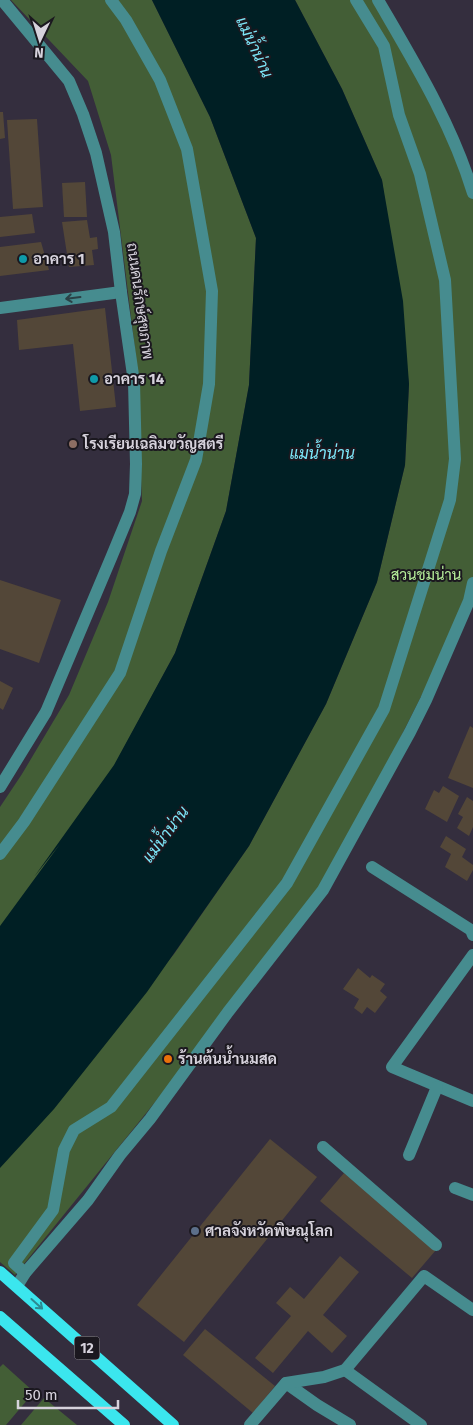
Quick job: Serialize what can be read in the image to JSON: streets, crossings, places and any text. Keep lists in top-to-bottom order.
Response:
{
  "streets": {
    "main road": ["12"],
    "street": ["ถนนคนรักษ์สุขภาพ"]
  },
  "water": ["แม่น้ำน่าน"],
  "parks": ["สวนชมน่าน"],
  "places": [
    "อาคาร 1",
    "อาคาร 14",
    "โรงเรียนเฉลิมขวัญสตรี",
    "ร้านต้นน้ำนมสด",
    "ศาลจังหวัดพิษณุโลก"
  ],
  "scale_bar": "50 m",
  "north": "bottom"
}
